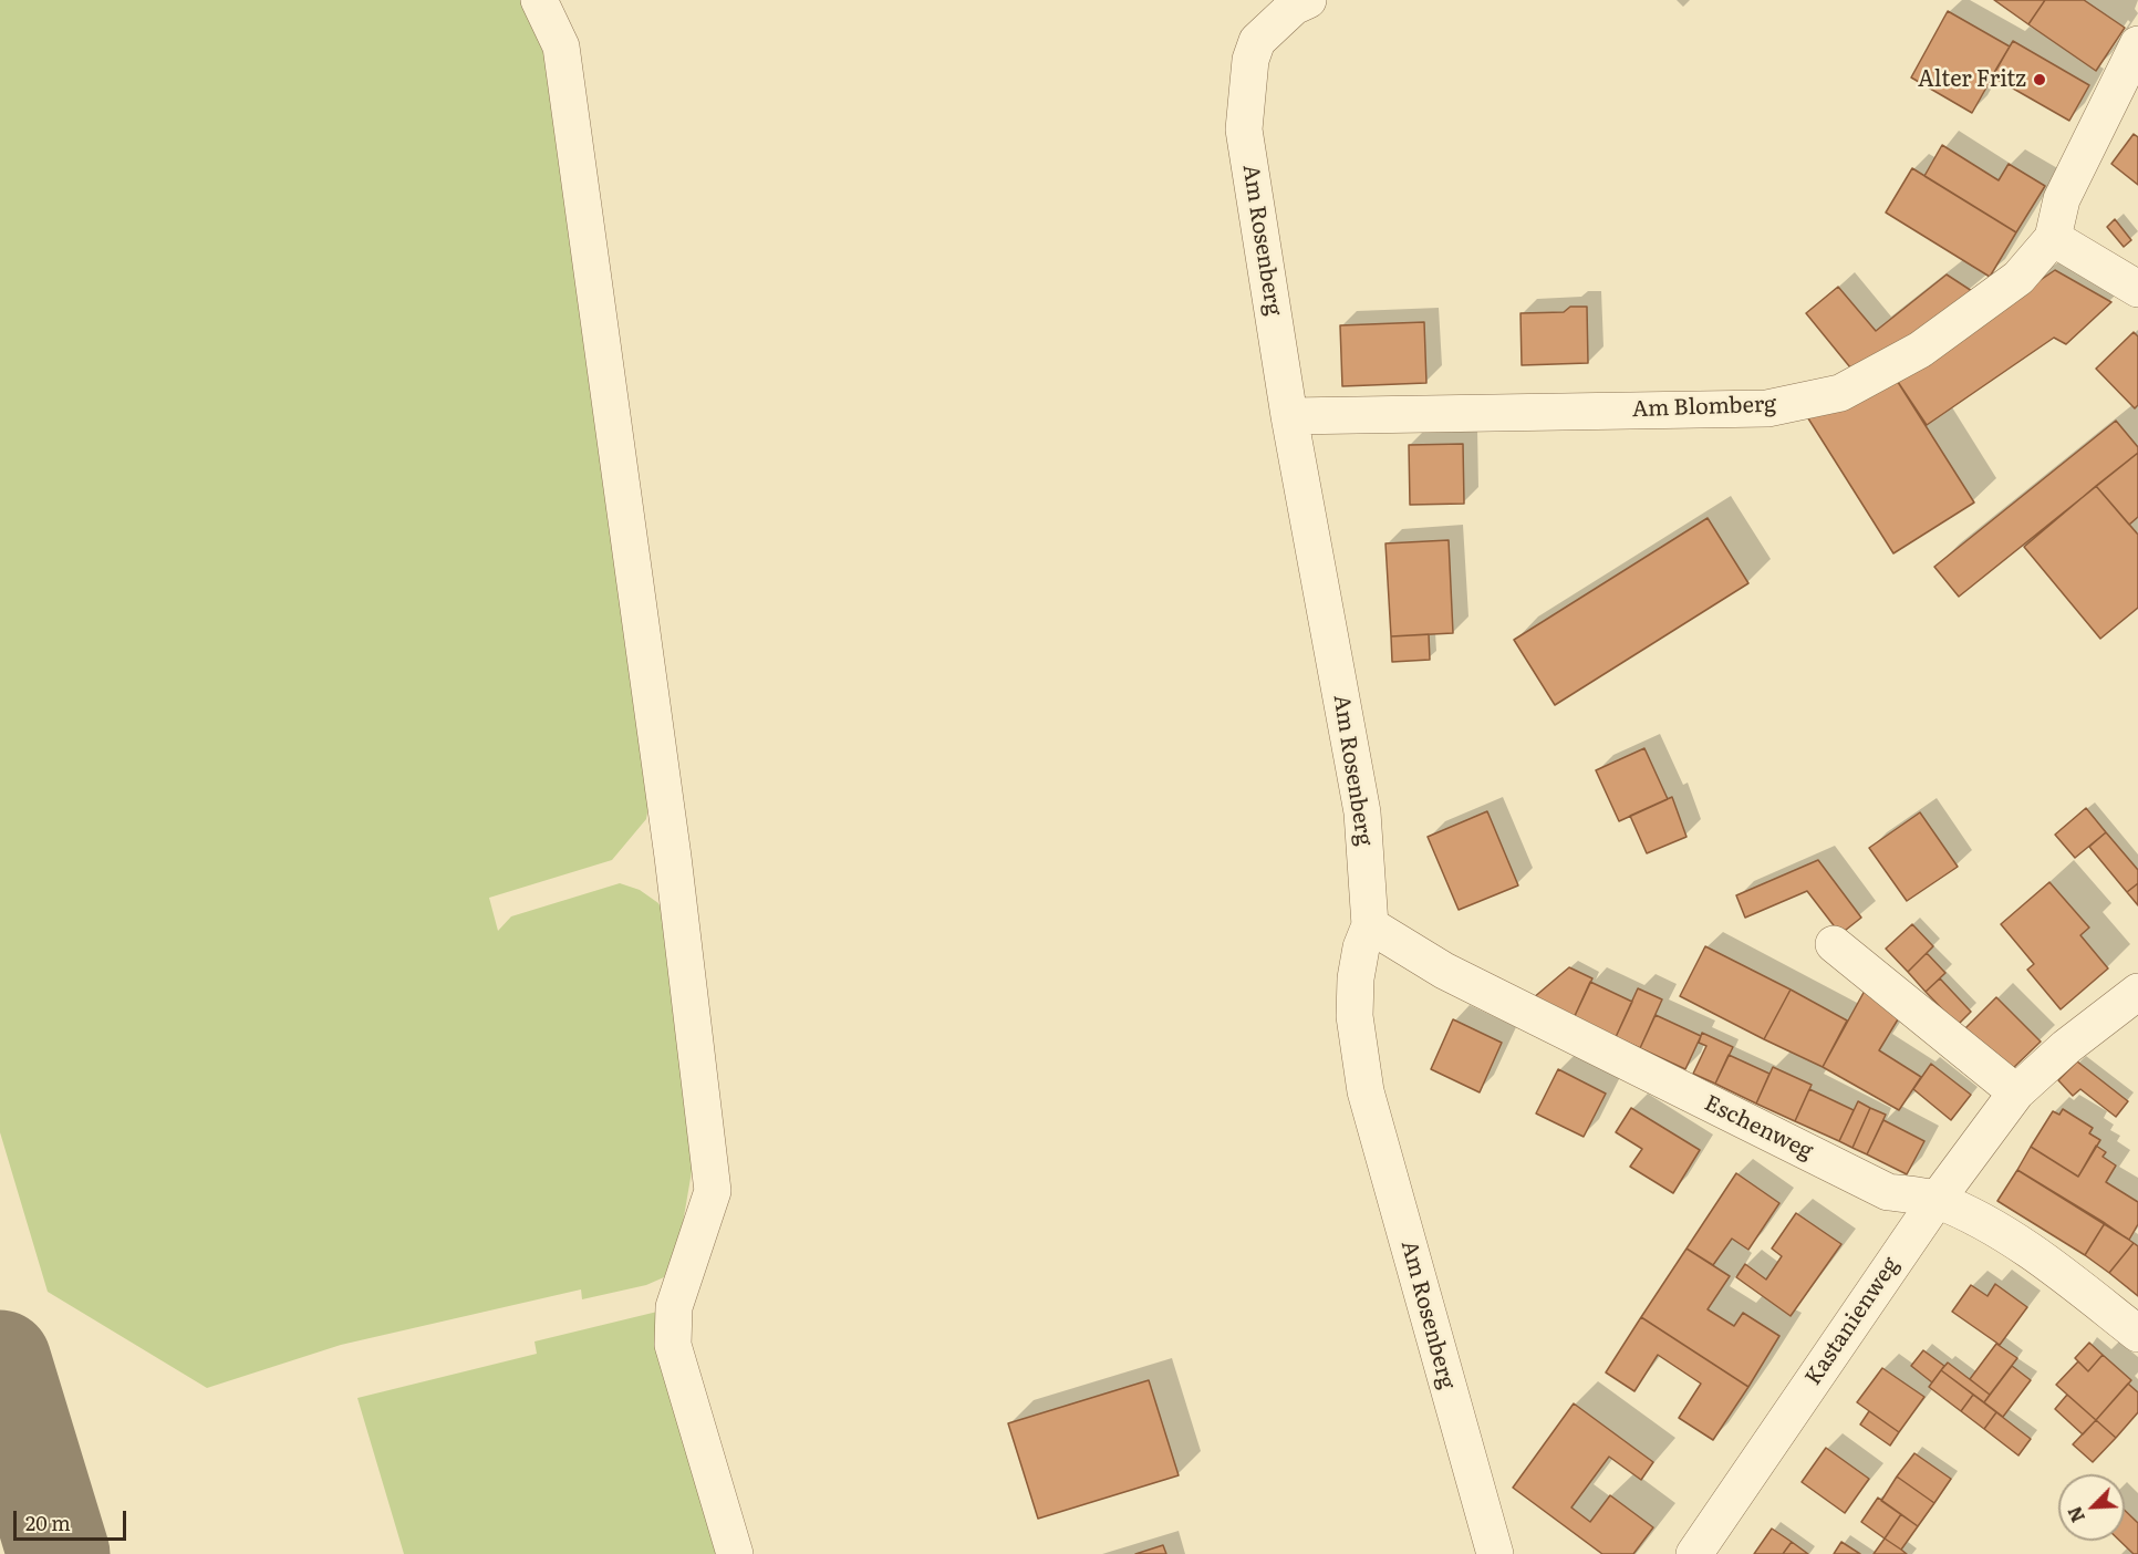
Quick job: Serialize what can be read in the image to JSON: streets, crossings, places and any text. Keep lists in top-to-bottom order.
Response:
{
  "streets": {
    "street": [
      "Am Rosenberg",
      "Am Blomberg",
      "Eschenweg",
      "Kastanienweg"
    ]
  },
  "crossings": [
    ["Am Rosenberg", "Am Blomberg"],
    ["Am Rosenberg", "Eschenweg"],
    ["Eschenweg", "Kastanienweg"]
  ],
  "places": ["Alter Fritz"],
  "scale_bar": "20 m",
  "north": "bottom left"
}
